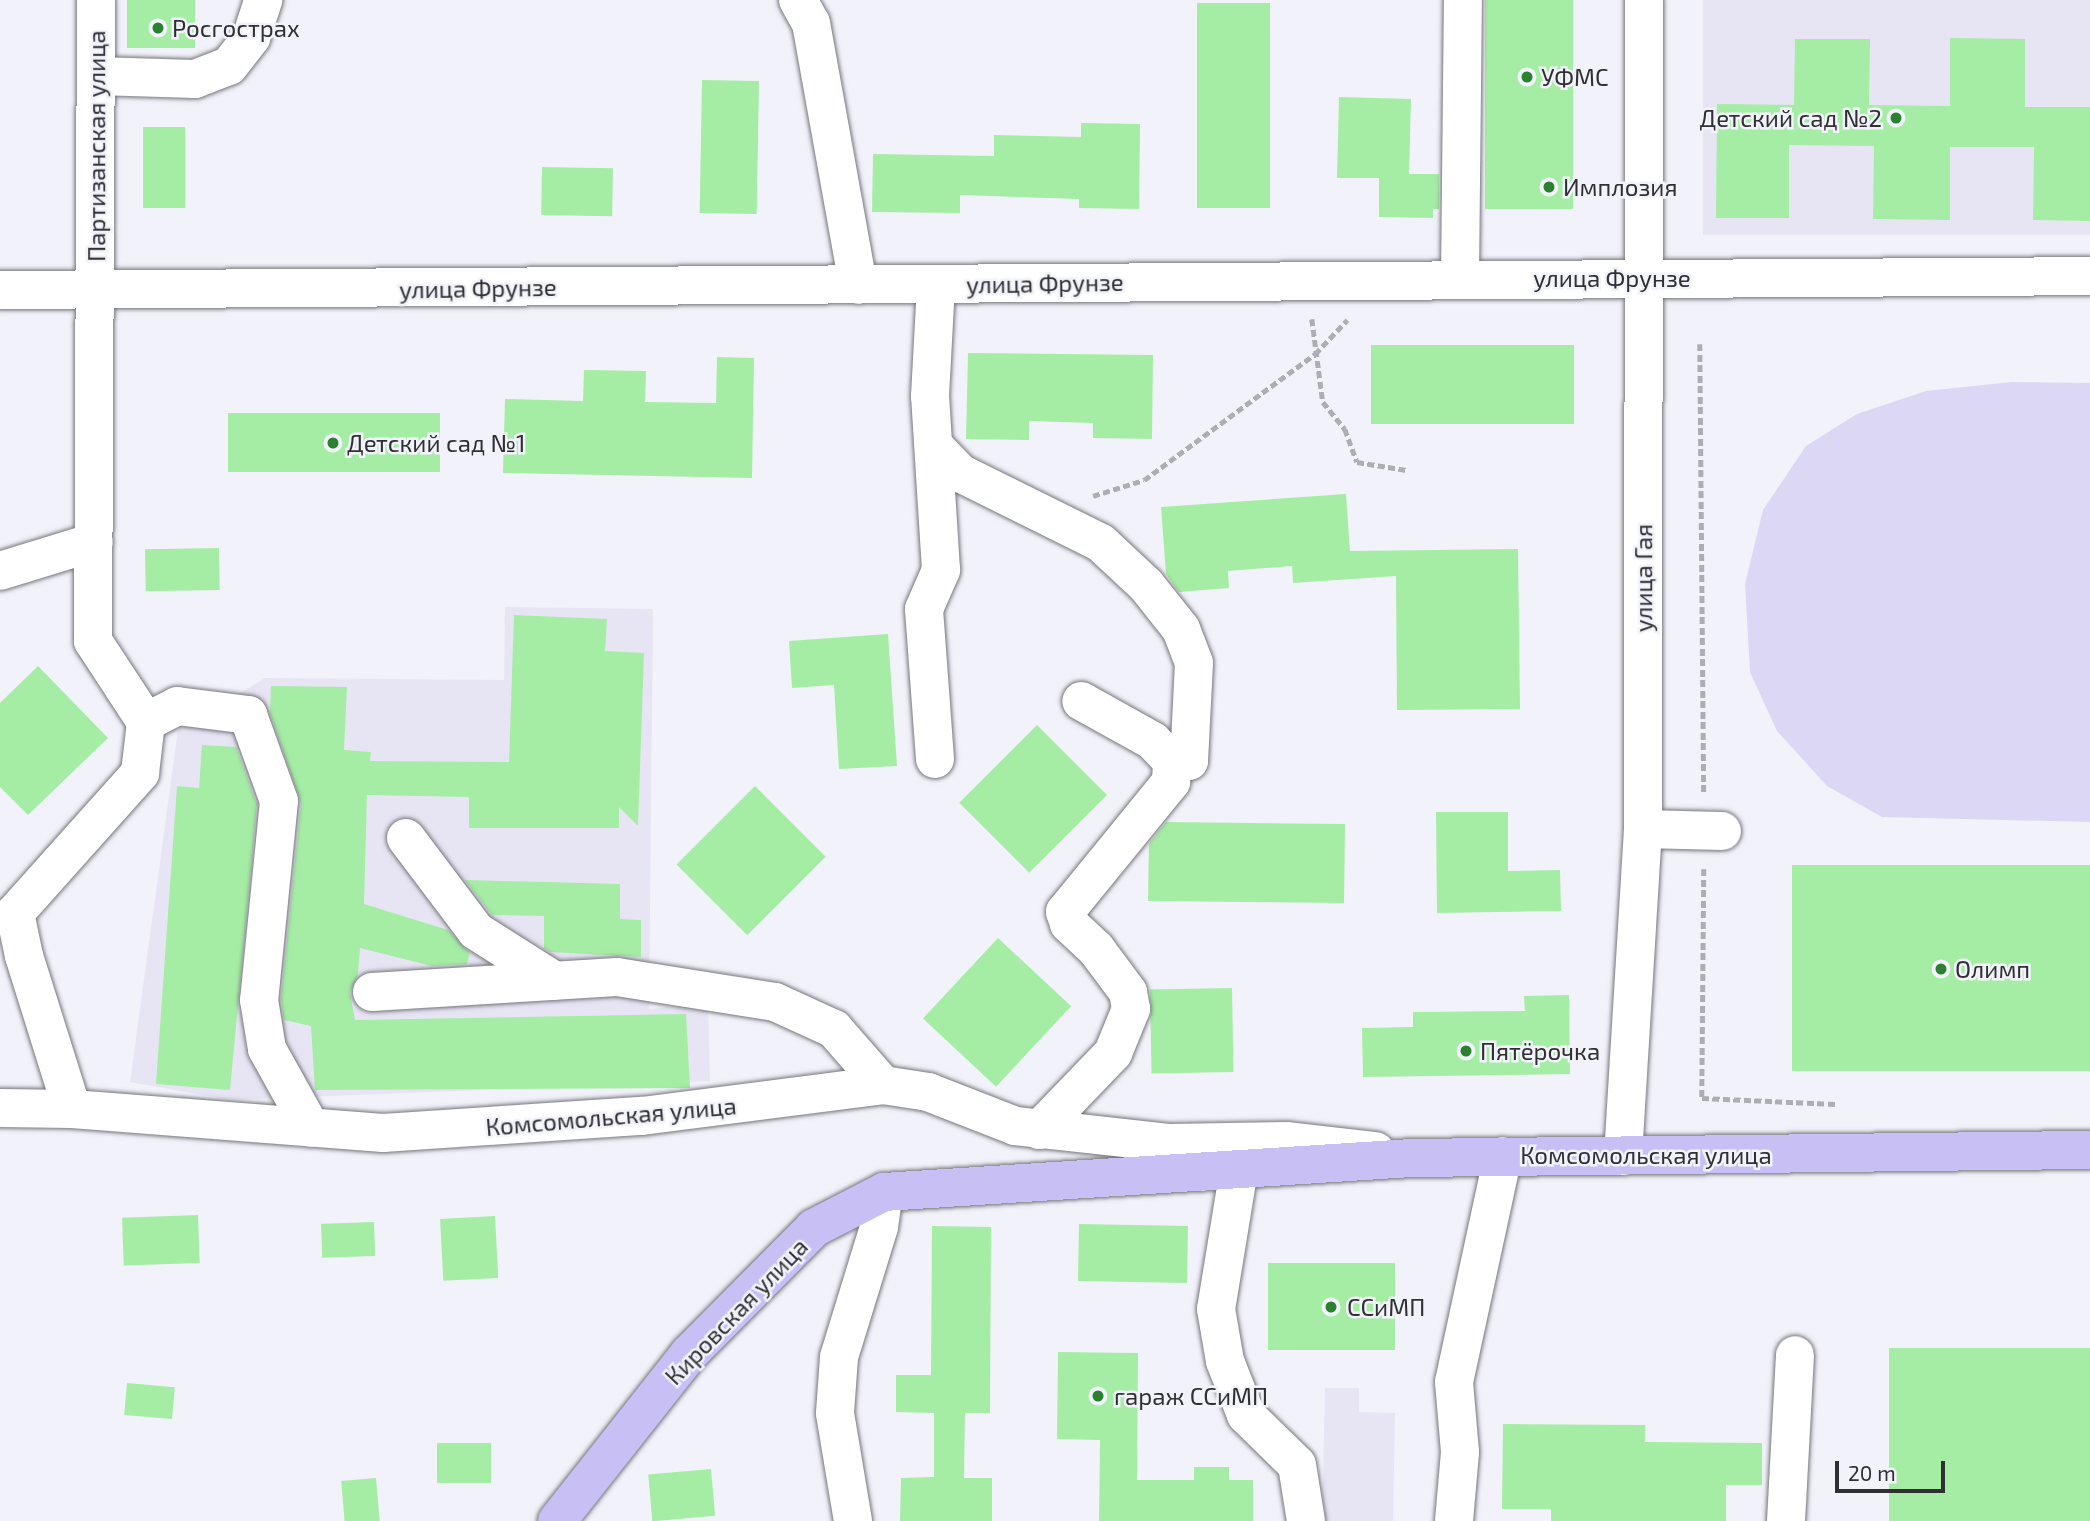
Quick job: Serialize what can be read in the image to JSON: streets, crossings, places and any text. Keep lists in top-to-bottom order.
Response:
{
  "streets": {
    "main road": ["Комсомольская улица", "Кировская улица"],
    "street": ["Партизанская улица", "улица Фрунзе", "улица Гая"]
  },
  "crossings": [
    ["Партизанская улица", "улица Фрунзе"],
    ["улица Фрунзе", "улица Гая"],
    ["улица Гая", "Комсомольская улица"],
    ["Комсомольская улица", "Кировская улица"]
  ],
  "places": [
    "Росгострах",
    "УФМС",
    "Детский сад №2",
    "Имплозия",
    "Детский сад №1",
    "Олимп",
    "Пятёрочка",
    "ССиМП",
    "гараж ССиМП"
  ],
  "scale_bar": "20 m"
}
